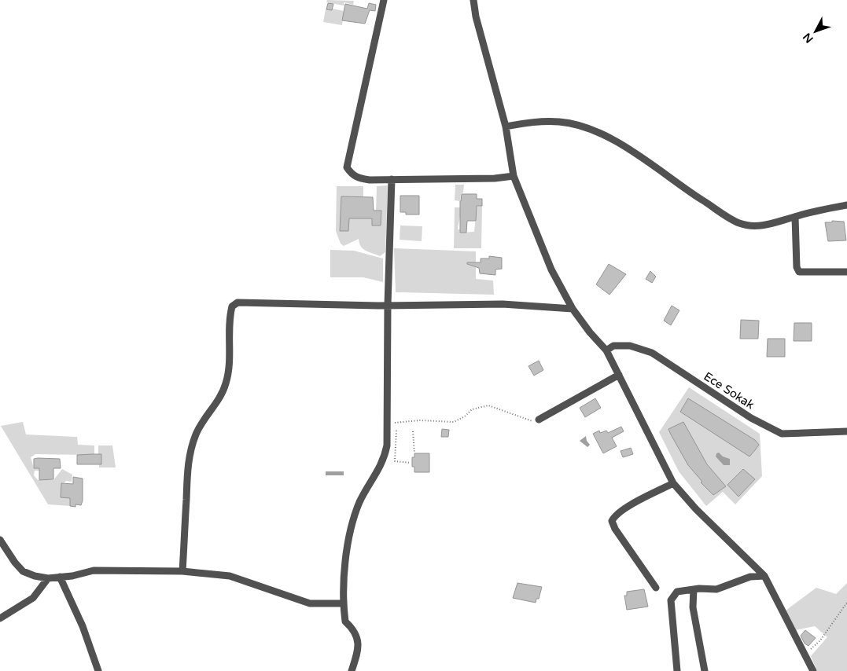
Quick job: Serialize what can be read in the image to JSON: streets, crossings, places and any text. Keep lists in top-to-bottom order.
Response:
{
  "streets": {
    "street": ["Ece Sokak"]
  },
  "north": "bottom left"
}
